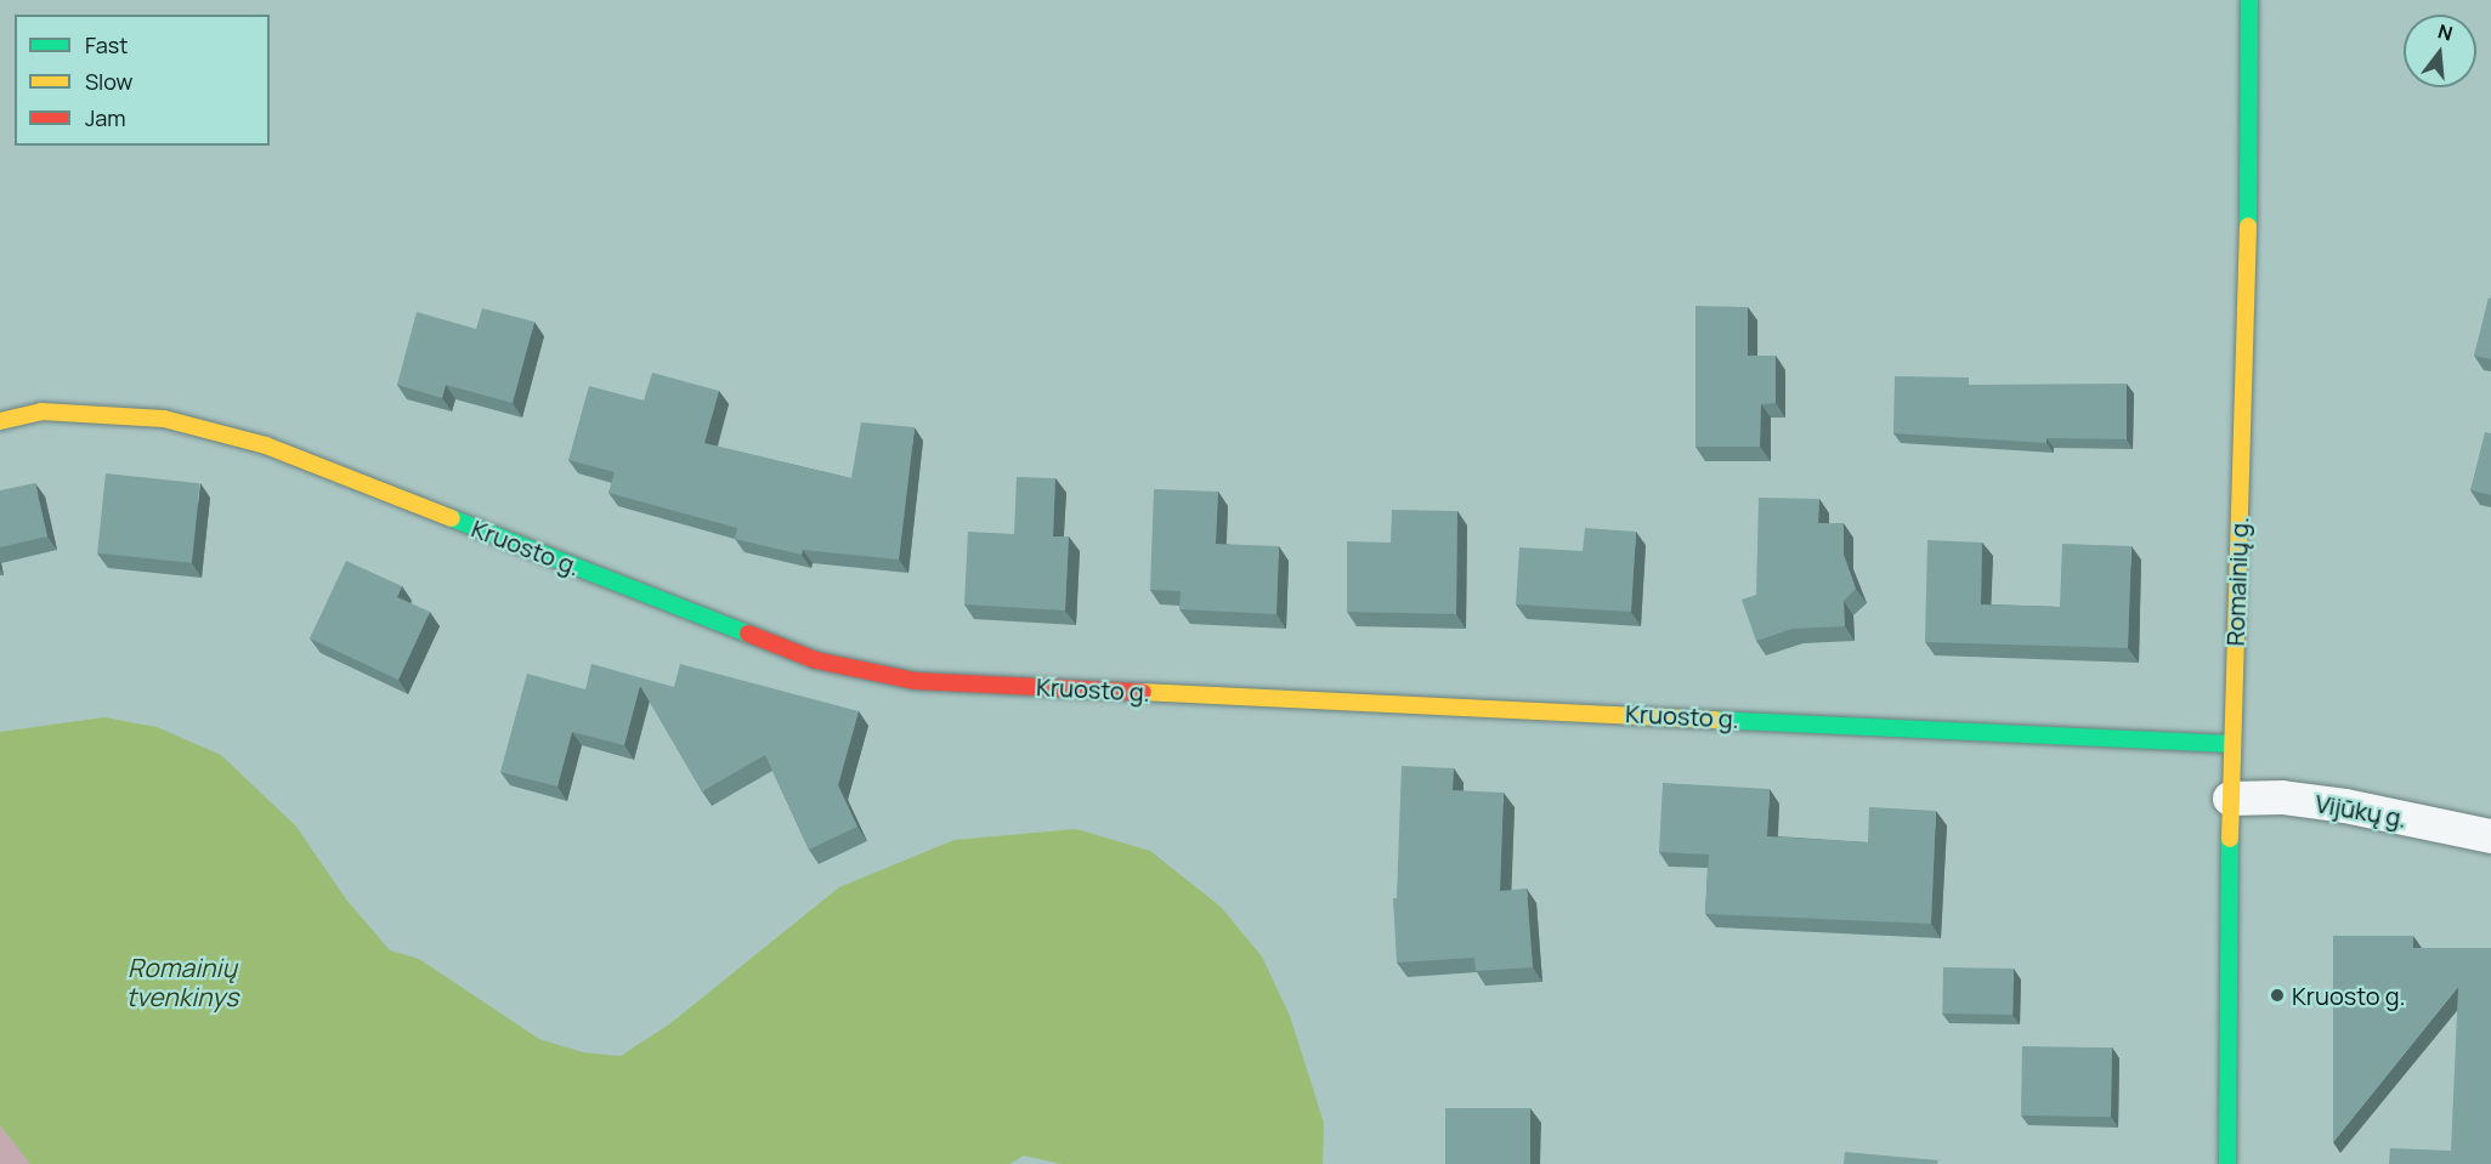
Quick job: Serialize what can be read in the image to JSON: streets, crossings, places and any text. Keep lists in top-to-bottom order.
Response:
{
  "streets": {
    "street": ["Kruosto g.", "Romainių g.", "Vijūkų g."]
  },
  "crossings": [
    ["Kruosto g.", "Romainių g."],
    ["Romainių g.", "Vijūkų g."]
  ],
  "water": ["Romainių tvenkinys"],
  "places": ["Kruosto g."],
  "legend": ["Fast", "Slow", "Jam"],
  "north": "top"
}
